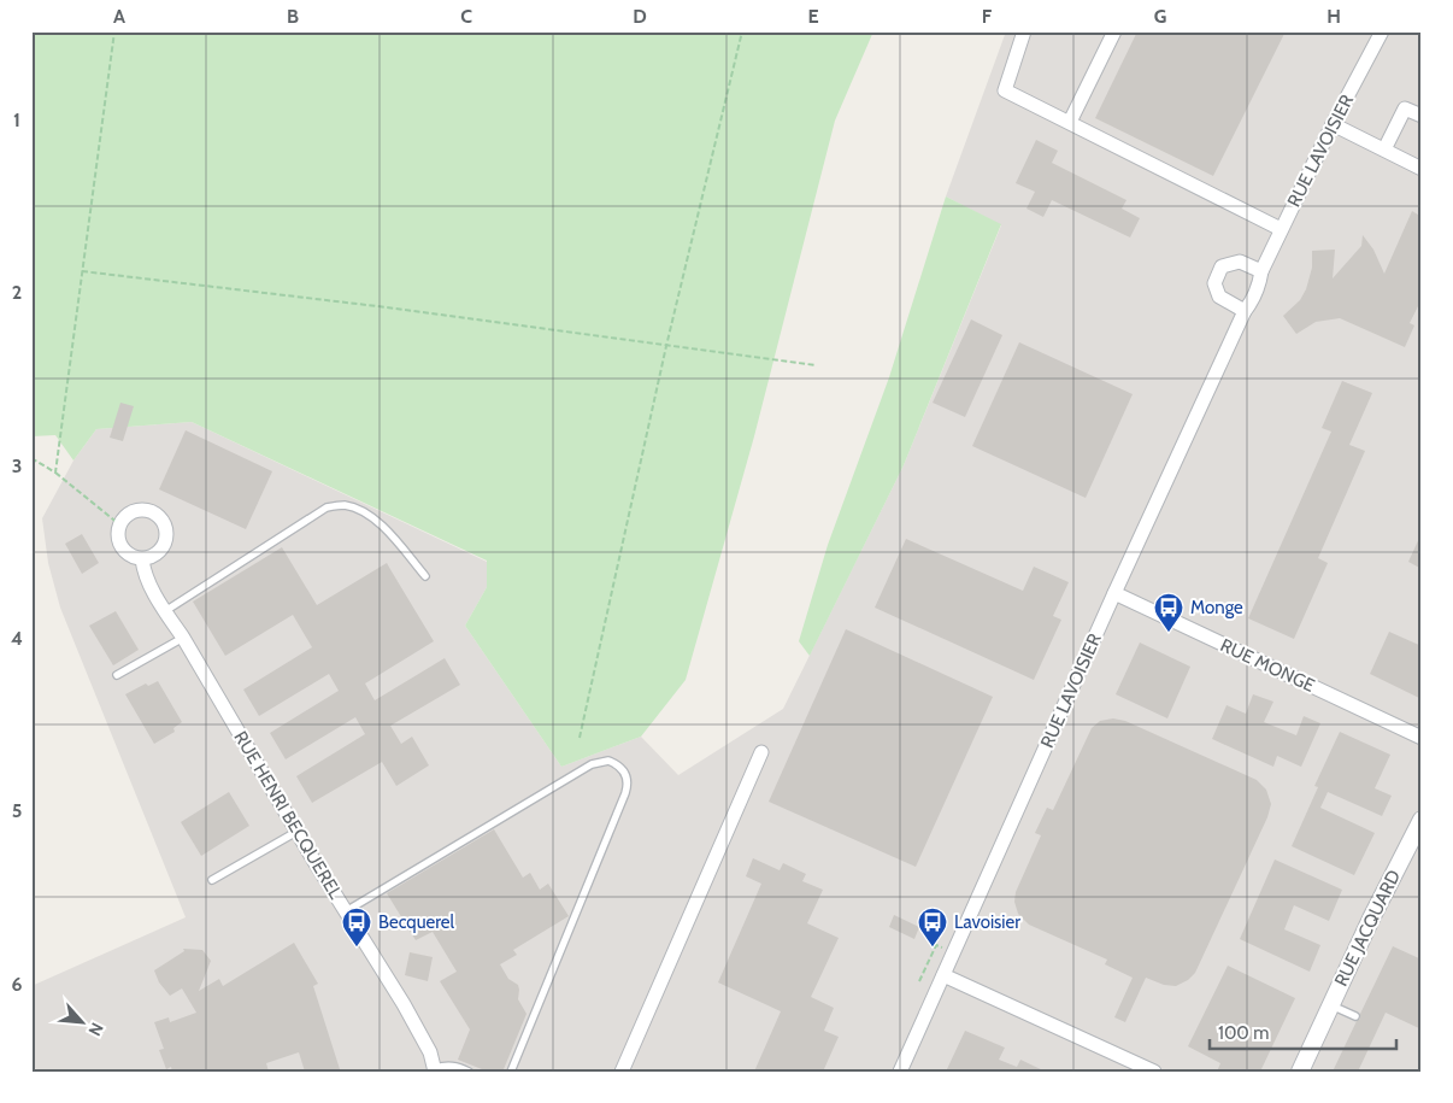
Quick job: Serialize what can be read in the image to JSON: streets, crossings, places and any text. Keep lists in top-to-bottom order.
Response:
{
  "streets": {
    "street": [
      "RUE LAVOISIER",
      "RUE MONGE",
      "RUE HENRI BECQUEREL",
      "RUE JACQUARD"
    ]
  },
  "crossings": [
    ["RUE LAVOISIER", "RUE MONGE"]
  ],
  "places": {
    "bus stop": ["Monge", "Becquerel", "Lavoisier"]
  },
  "scale_bar": "100 m",
  "north": "bottom right",
  "grid": {
    "columns": [
      "A",
      "B",
      "C",
      "D",
      "E",
      "F",
      "G",
      "H"
    ],
    "rows": [
      "1",
      "2",
      "3",
      "4",
      "5",
      "6"
    ]
  }
}
